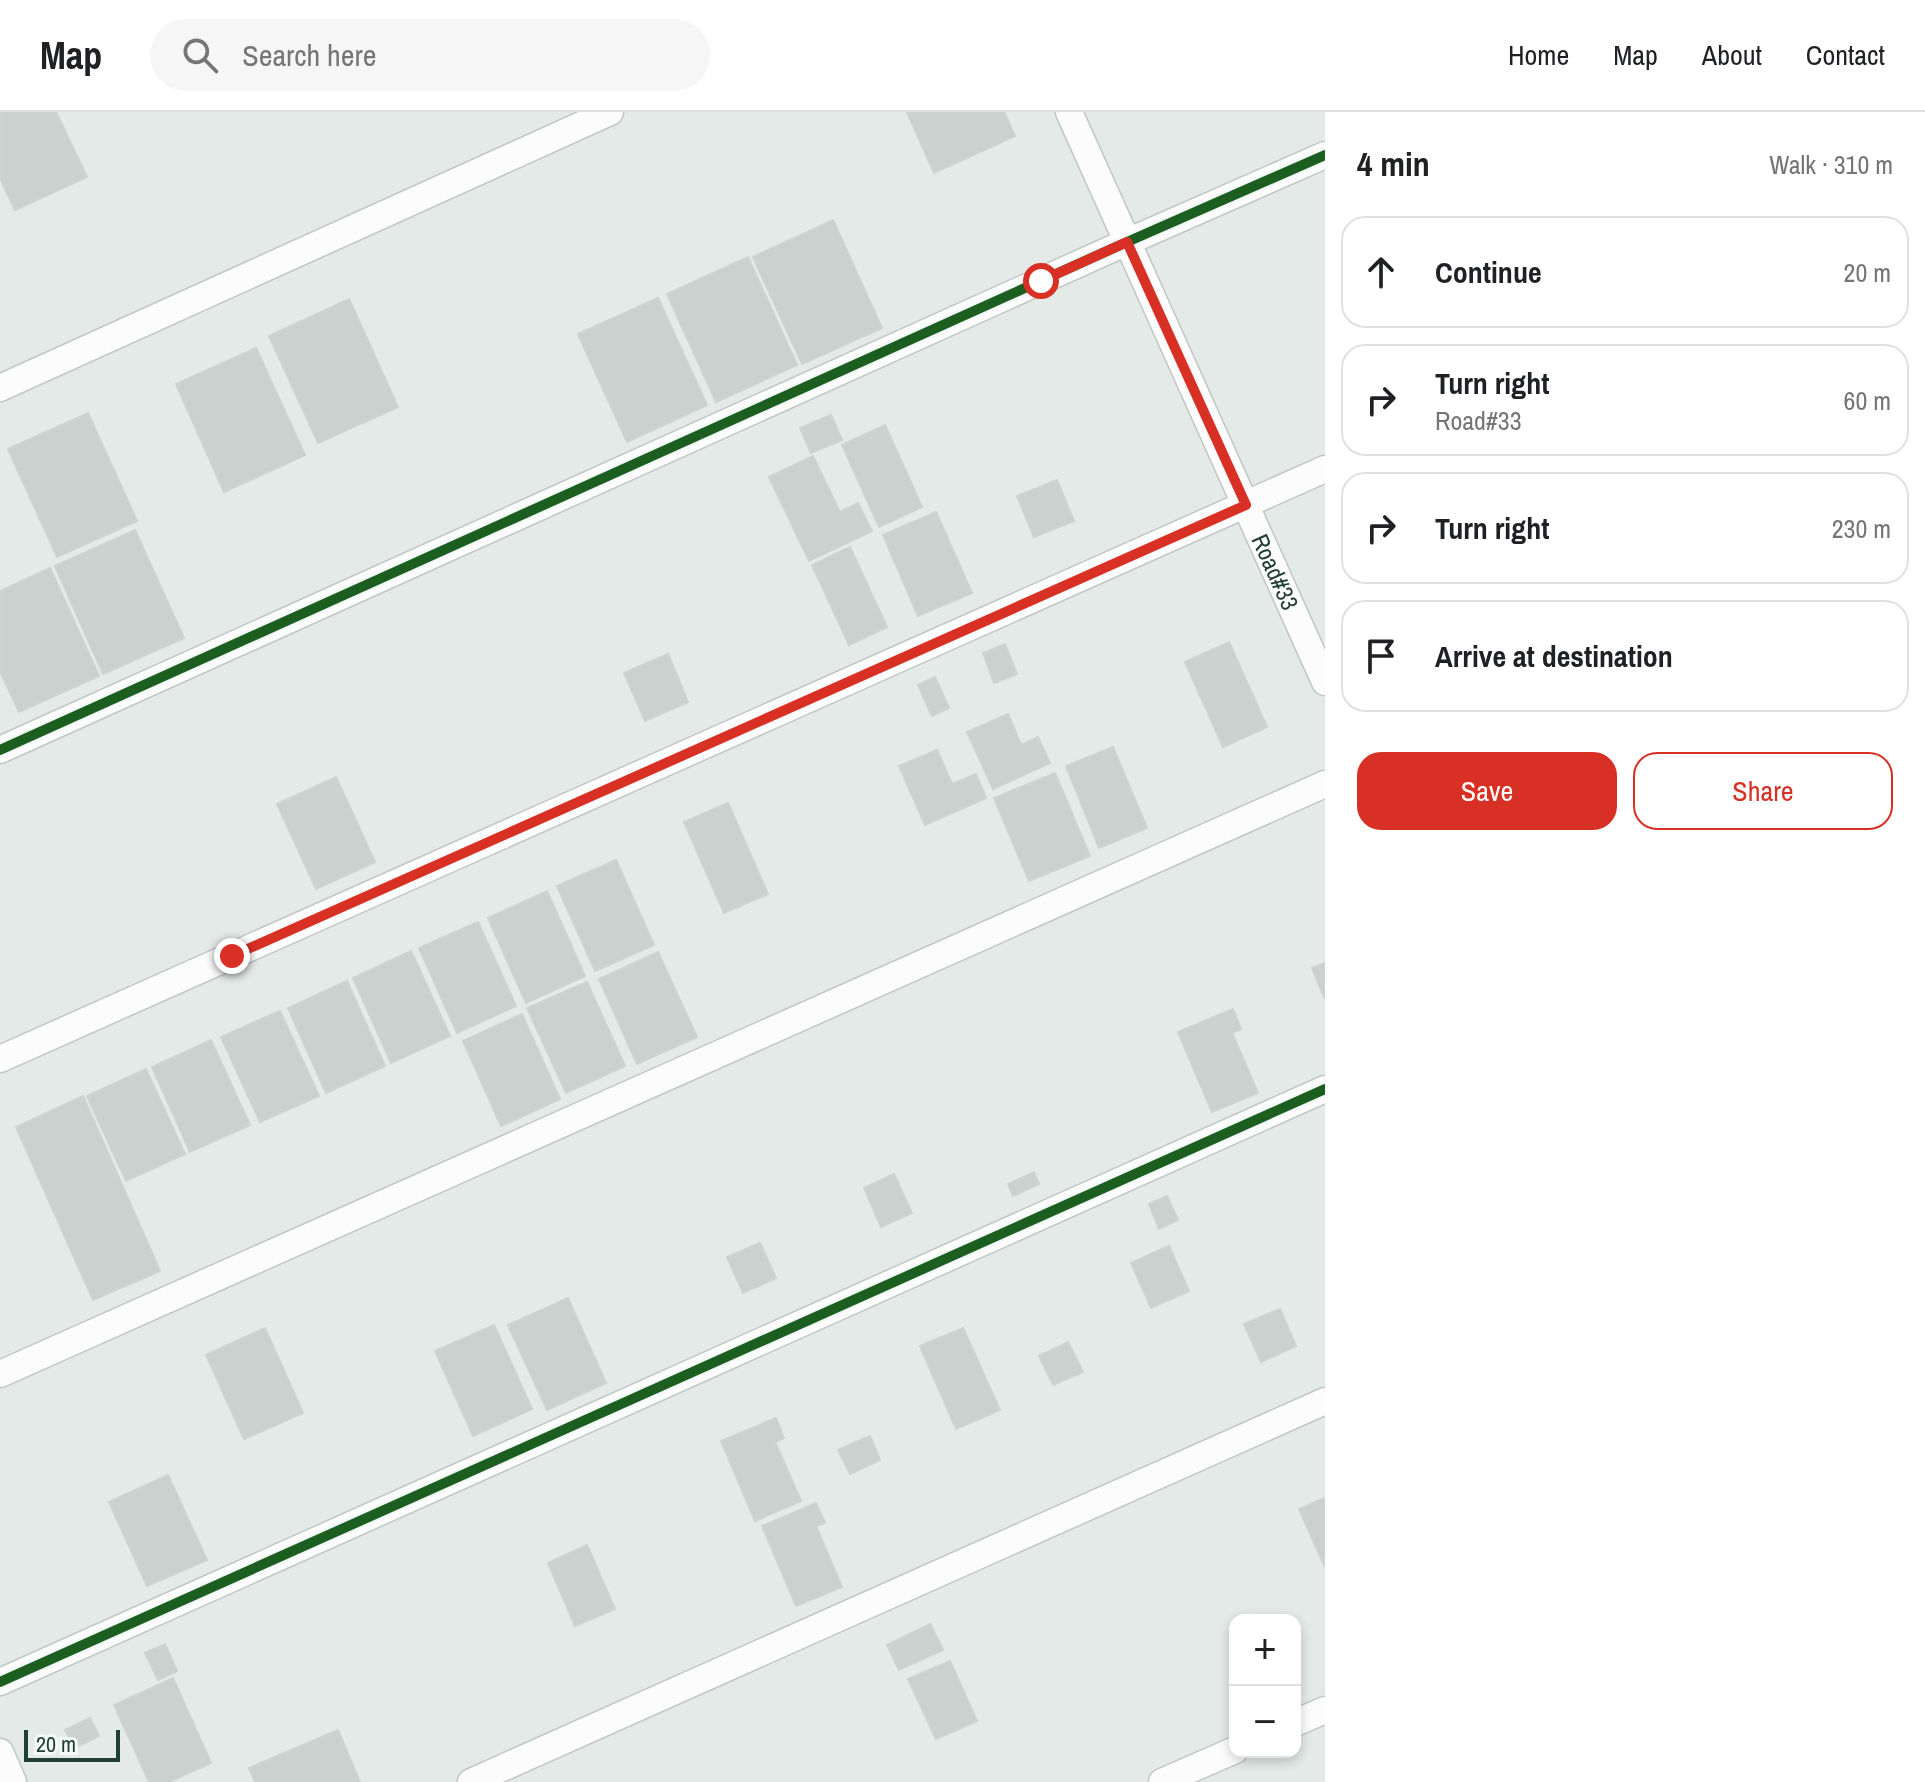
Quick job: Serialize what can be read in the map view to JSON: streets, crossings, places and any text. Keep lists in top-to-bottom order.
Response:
{
  "streets": {
    "street": ["Road#33"]
  },
  "scale_bar": "20 m",
  "page": {
    "header": "Map",
    "search": "Search here",
    "nav": [
      "Home",
      "Map",
      "About",
      "Contact"
    ],
    "heading": ["4 min", "Walk · 310 m"],
    "list": [
      ["Continue", "20 m"],
      ["Turn right", "Road#33", "60 m"],
      ["Turn right", "230 m"],
      "Arrive at destination"
    ],
    "buttons": ["Save", "Share"],
    "map_buttons": ["+", "−"],
    "scale": "20 m"
  }
}
